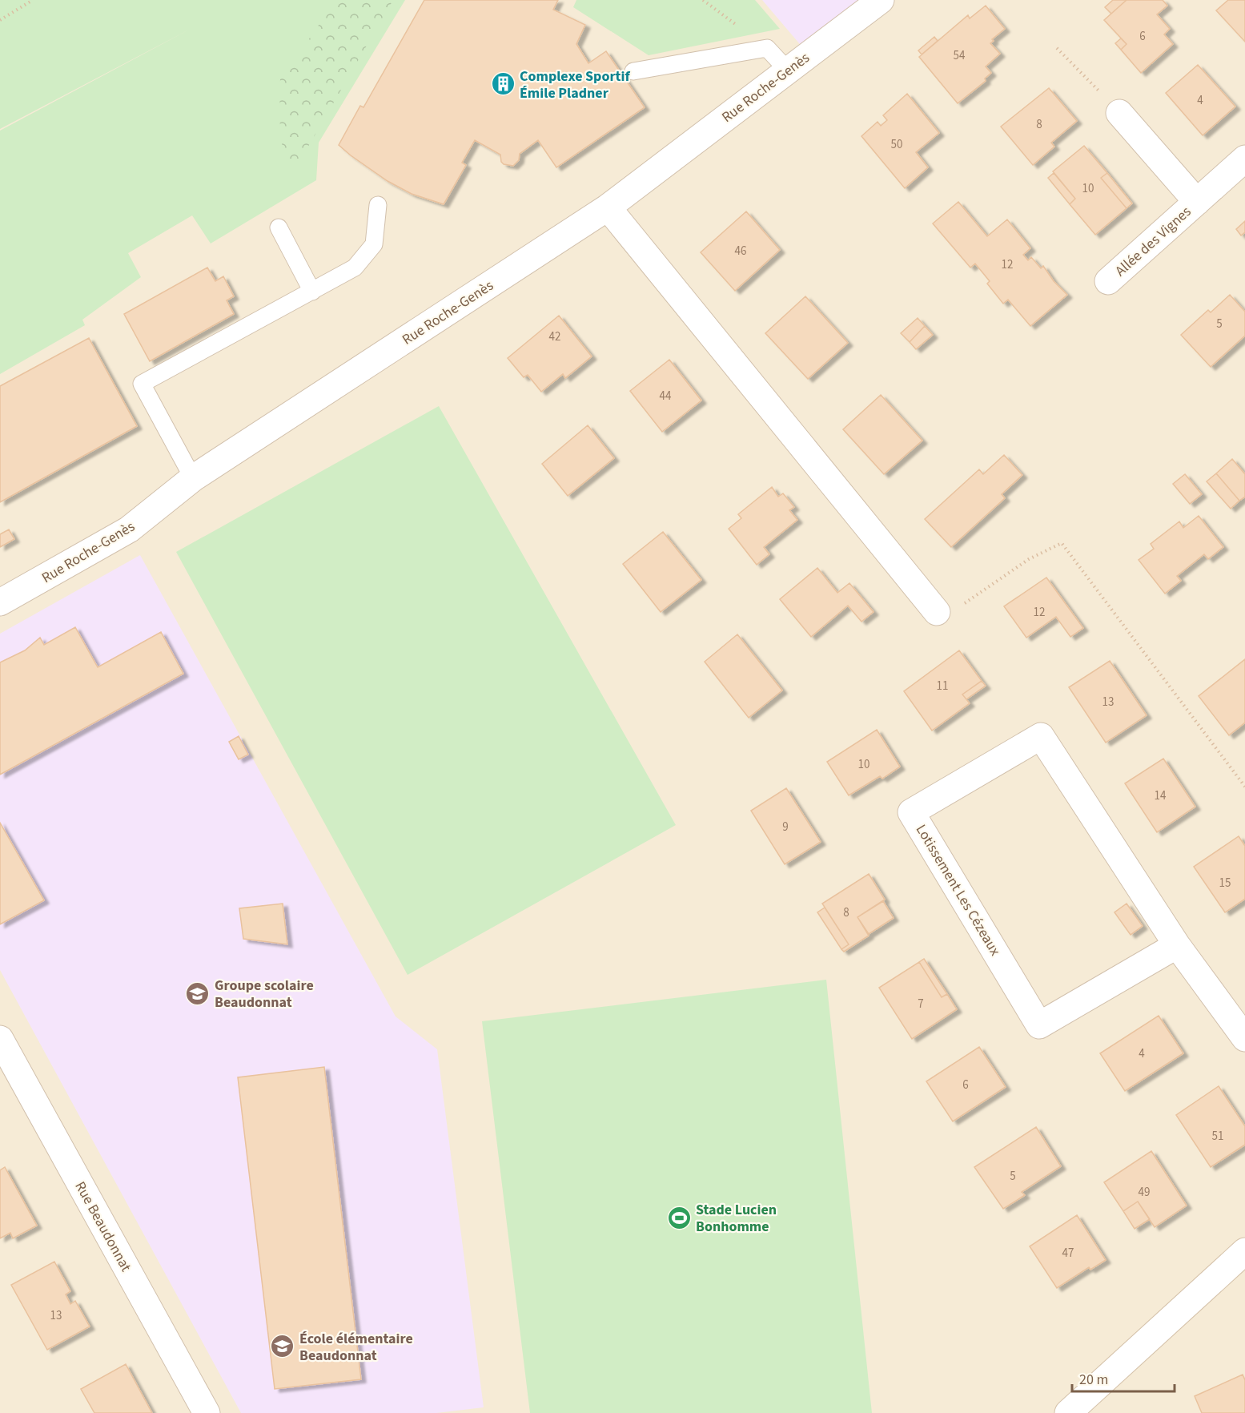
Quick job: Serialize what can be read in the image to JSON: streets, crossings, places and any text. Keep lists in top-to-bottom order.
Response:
{
  "streets": {
    "street": [
      "Rue Roche-Genès",
      "Allée des Vignes",
      "Lotissement Les Cézeaux",
      "Rue Beaudonnat"
    ]
  },
  "places": {
    "building": ["Complexe Sportif Émile Pladner"],
    "school or university": ["Groupe scolaire Beaudonnat", "École élémentaire Beaudonnat"],
    "sports": ["Stade Lucien Bonhomme"]
  },
  "house_numbers": [
    "6",
    "54",
    "4",
    "8",
    "50",
    "10",
    "46",
    "12",
    "5",
    "42",
    "44",
    "12",
    "11",
    "13",
    "10",
    "14",
    "9",
    "15",
    "8",
    "7",
    "4",
    "6",
    "51",
    "5",
    "49",
    "47",
    "13"
  ],
  "scale_bar": "20 m"
}
